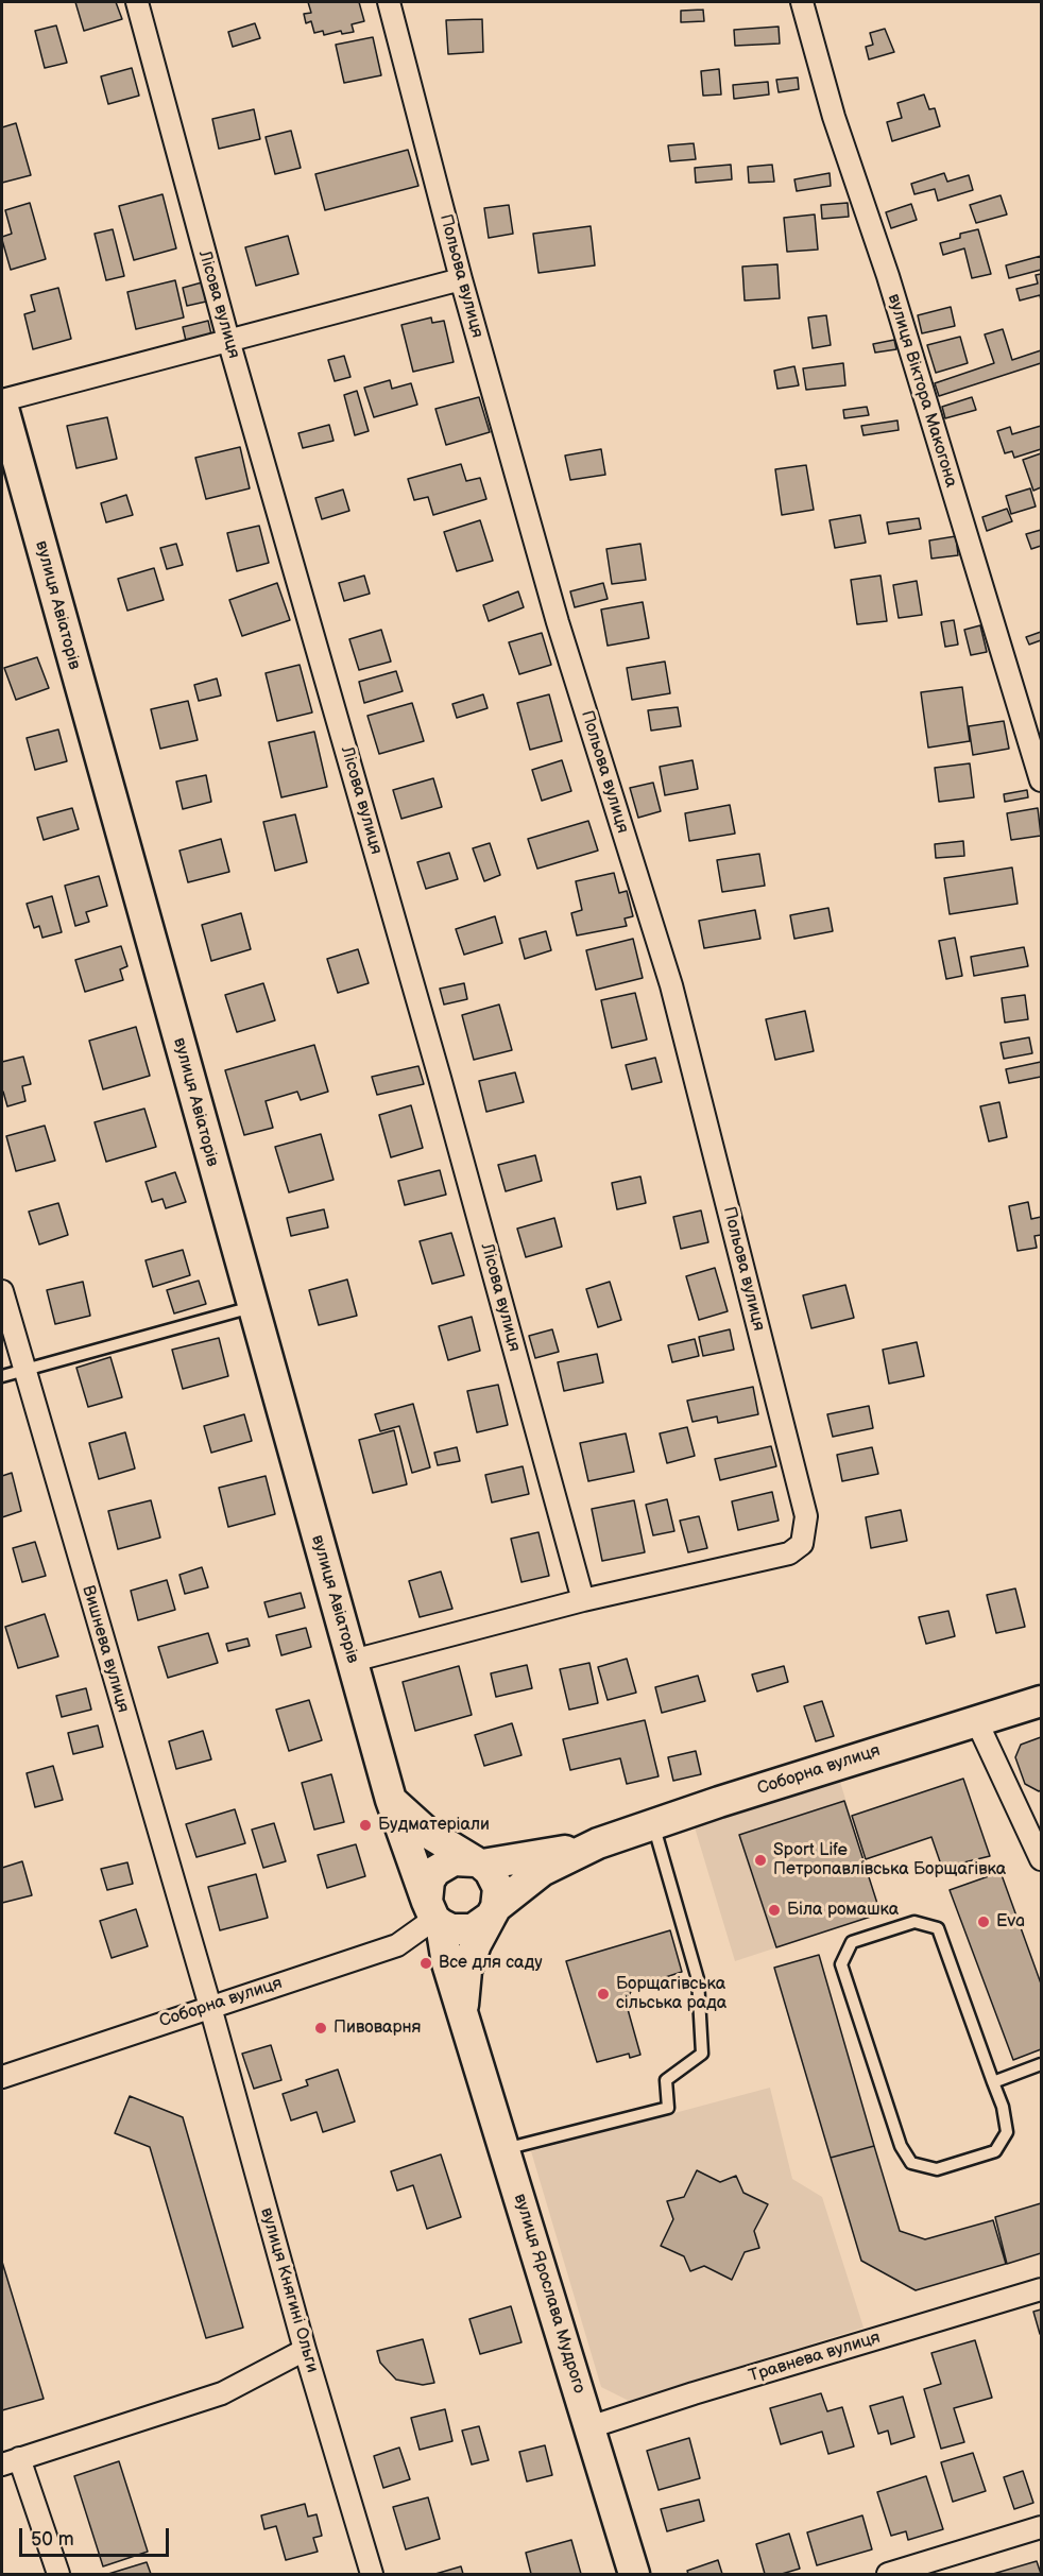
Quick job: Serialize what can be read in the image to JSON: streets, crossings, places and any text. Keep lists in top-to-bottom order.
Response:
{
  "streets": {
    "main road": ["вулиця Авіаторів", "Соборна вулиця", "вулиця Ярослава Мудрого"],
    "street": [
      "Польова вулиця",
      "Лісова вулиця",
      "вулиця Віктора Макогона",
      "Вишнева вулиця",
      "вулиця Княгині Ольги",
      "Травнева вулиця"
    ]
  },
  "crossings": [
    ["Польова вулиця", "Лісова вулиця"],
    ["вулиця Авіаторів", "Соборна вулиця"],
    ["вулиця Авіаторів", "вулиця Ярослава Мудрого"],
    ["Вишнева вулиця", "Соборна вулиця"],
    ["Вишнева вулиця", "вулиця Княгині Ольги"],
    ["Соборна вулиця", "вулиця Княгині Ольги"],
    ["Соборна вулиця", "вулиця Ярослава Мудрого"],
    ["вулиця Ярослава Мудрого", "Травнева вулиця"]
  ],
  "places": [
    "Будматеріали",
    "Sport Life Петропавлівська Борщагівка",
    "Біла ромашка",
    "Eva",
    "Все для саду",
    "Борщагівська сільська рада",
    "Пивоварня"
  ],
  "scale_bar": "50 m"
}
